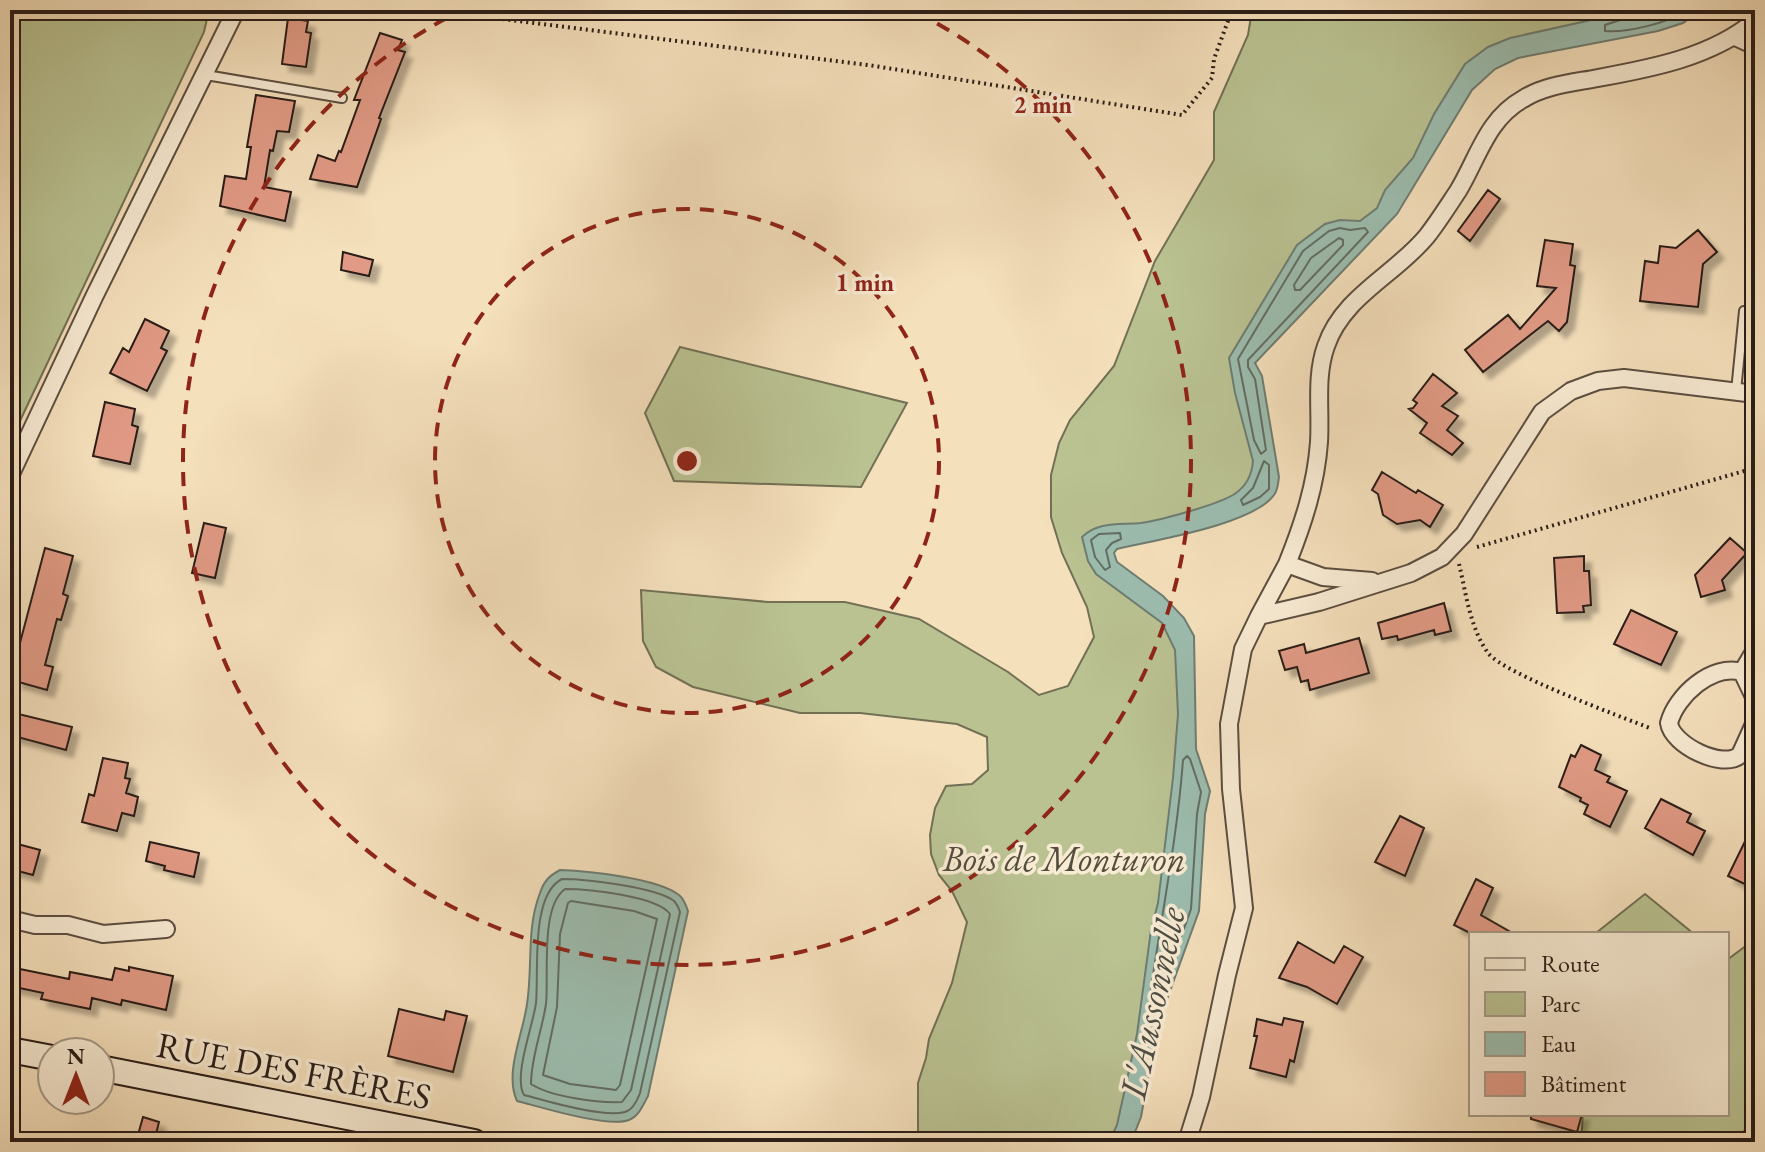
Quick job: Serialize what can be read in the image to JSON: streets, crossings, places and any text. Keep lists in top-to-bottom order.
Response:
{
  "streets": {
    "main road": ["RUE DES FRÈRES"]
  },
  "water": ["L'Aussonnelle"],
  "parks": ["Bois de Monturon"],
  "legend": [
    "Route",
    "Parc",
    "Eau",
    "Bâtiment"
  ],
  "north": "top",
  "rings": ["2 min", "1 min"]
}
